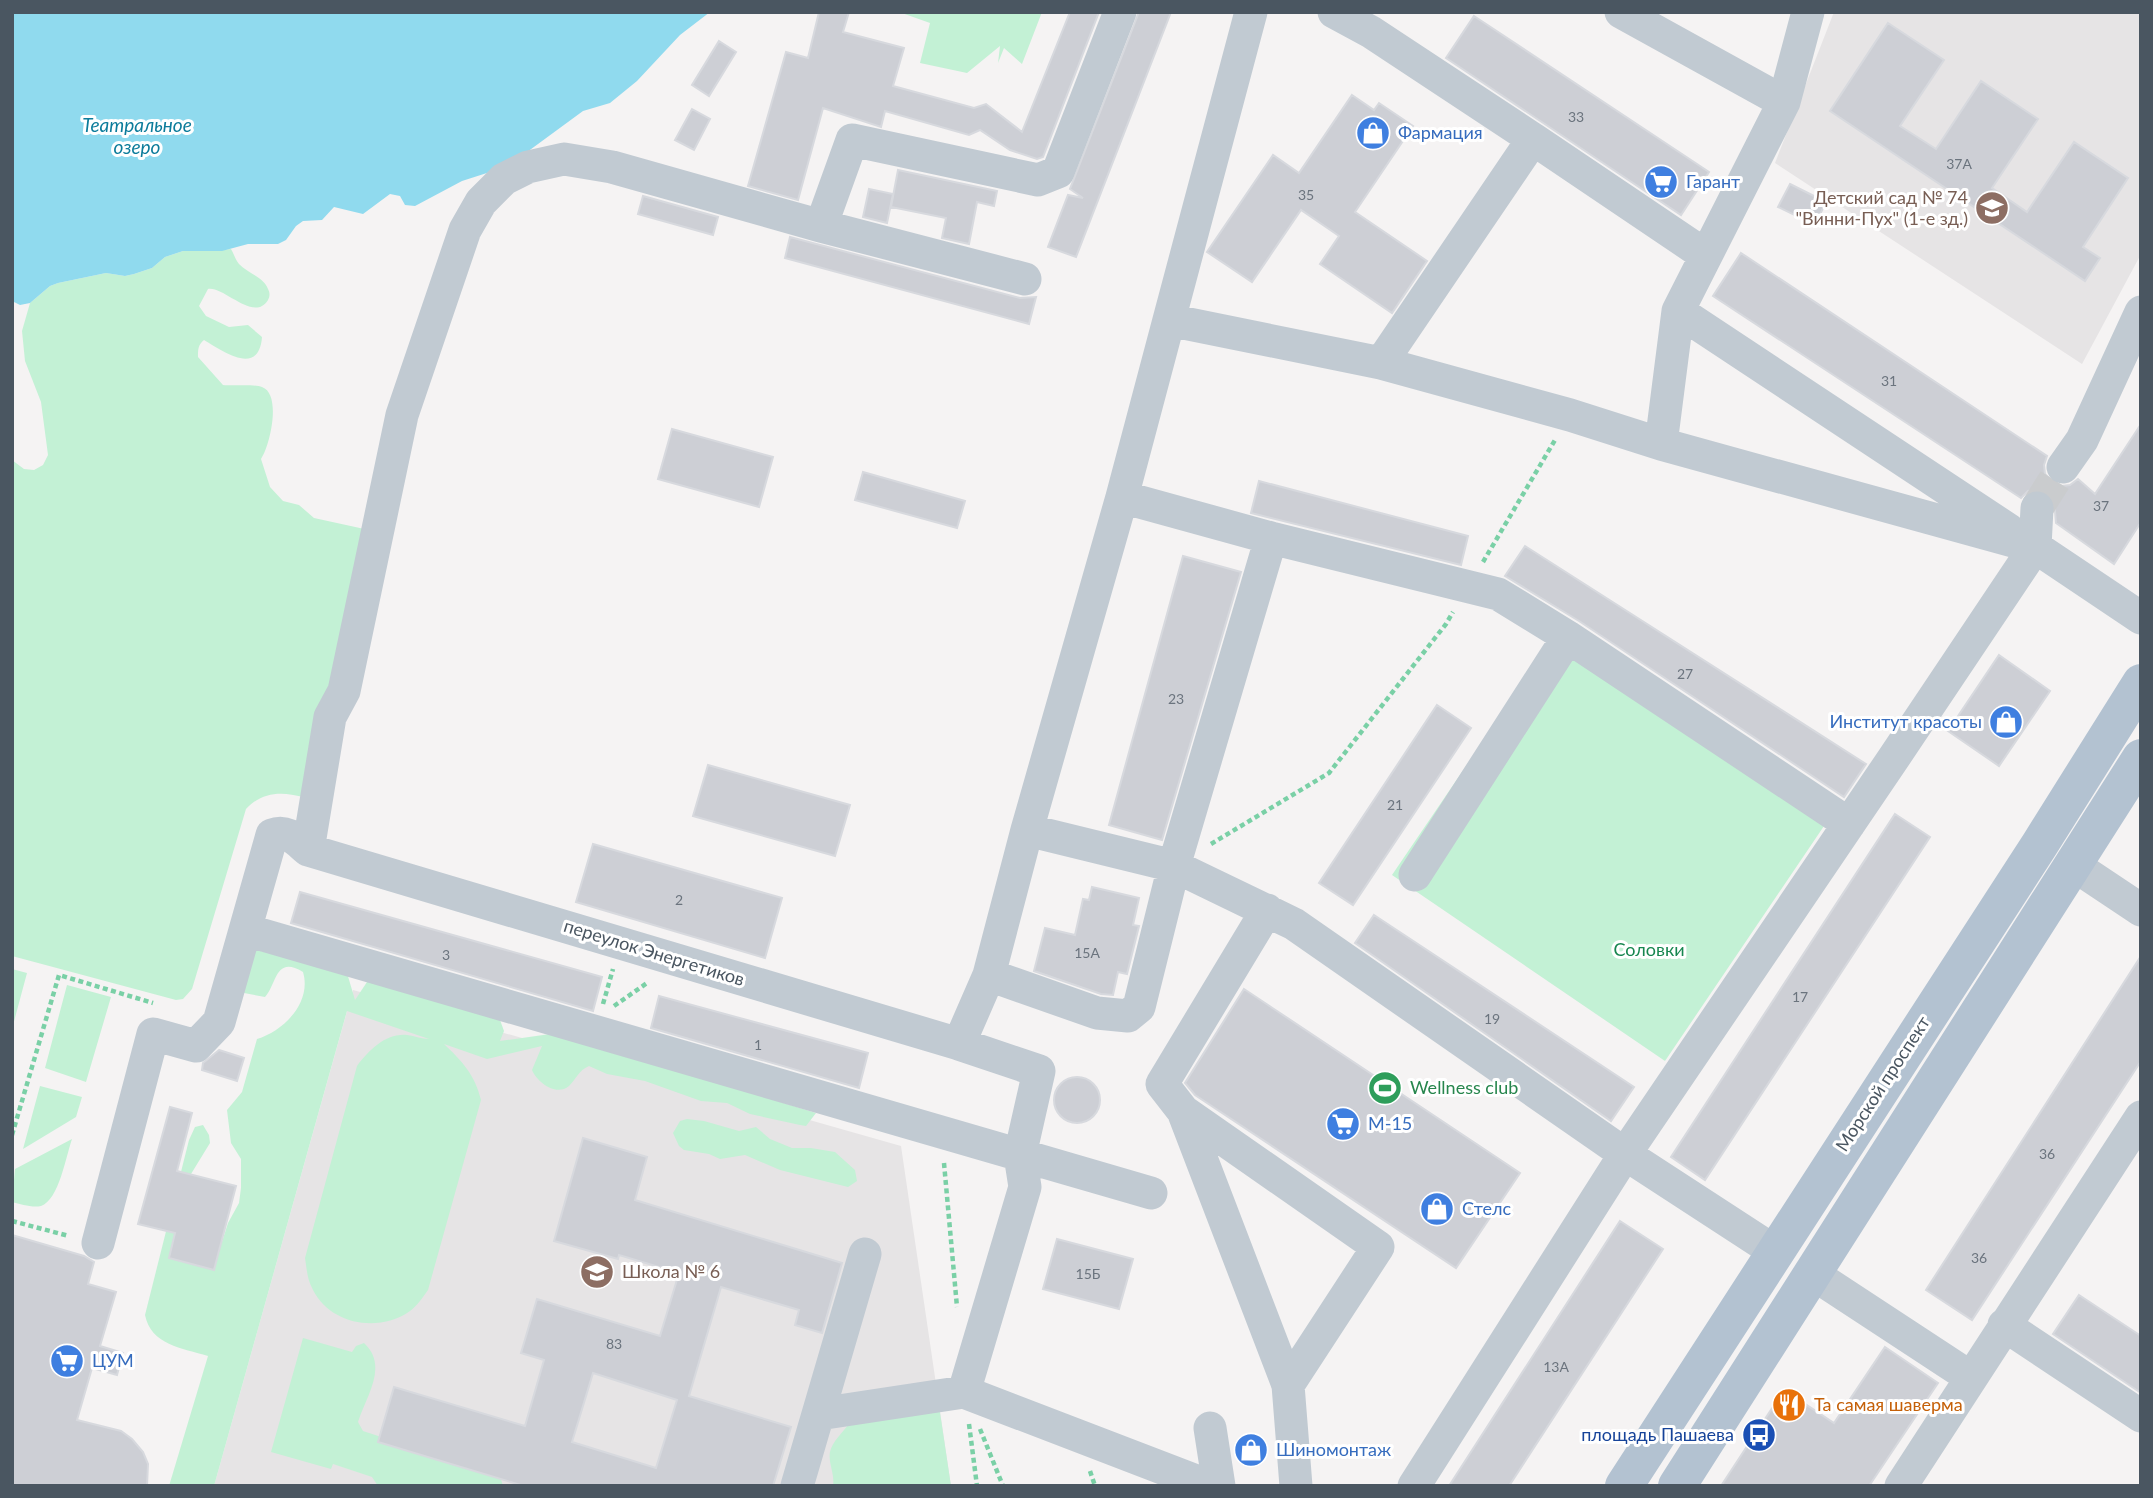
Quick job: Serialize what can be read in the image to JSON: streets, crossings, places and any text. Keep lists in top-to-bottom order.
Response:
{
  "streets": {
    "main road": ["Морской проспект"],
    "street": ["переулок Энергетиков"]
  },
  "water": ["Театральное озеро"],
  "parks": ["Соловки"],
  "places": {
    "shop": [
      "Фармация",
      "Институт красоты",
      "Стелс",
      "Шиномонтаж"
    ],
    "supermarket": ["Гарант", "М-15", "ЦУМ"],
    "school or university": ["Детский сад № 74 \"Винни-Пух\" (1-е зд.)", "Школа № 6"],
    "sports": ["Wellness club"],
    "restaurant": ["Та самая шаверма"],
    "bus stop": ["площадь Пашаева"]
  },
  "house_numbers": [
    "33",
    "37А",
    "35",
    "31",
    "37",
    "27",
    "23",
    "21",
    "2",
    "15А",
    "3",
    "17",
    "19",
    "1",
    "36",
    "36",
    "15Б",
    "83",
    "13А"
  ]
}
